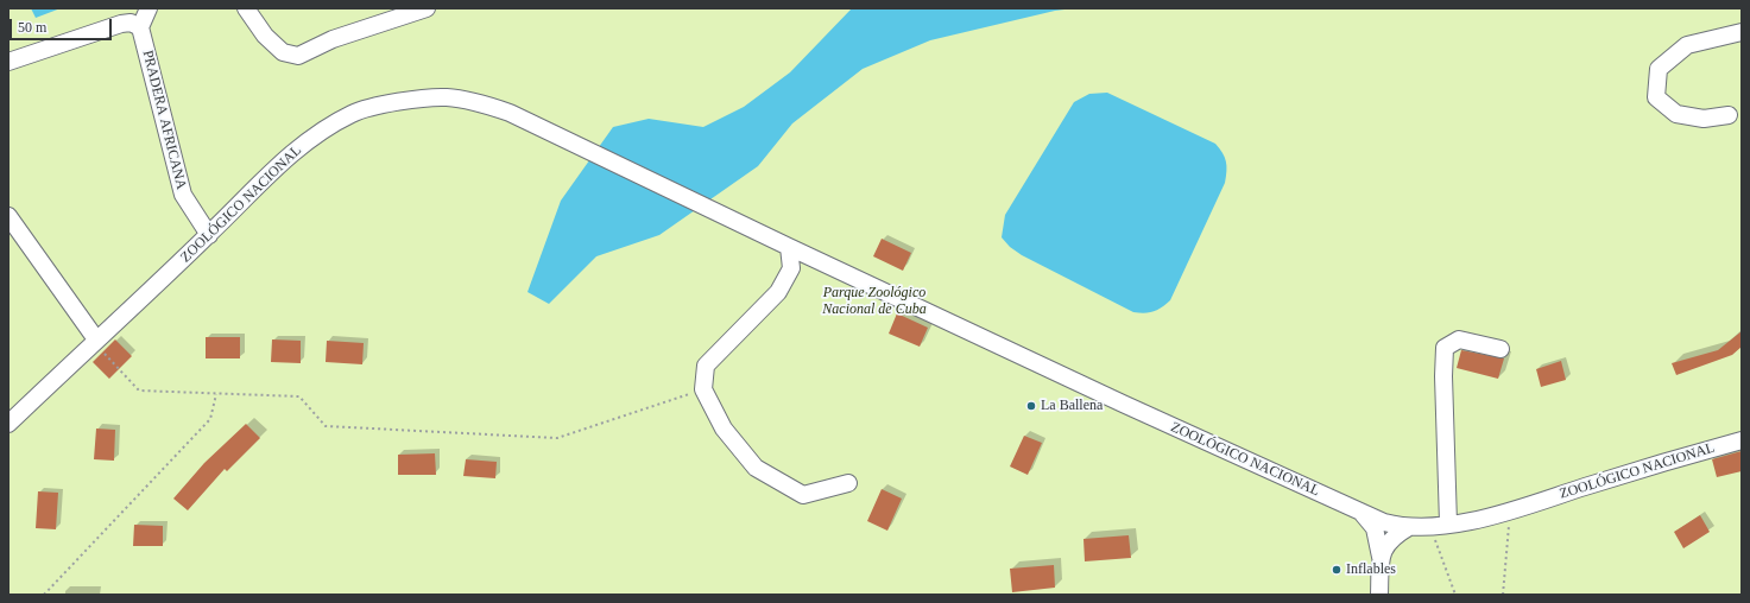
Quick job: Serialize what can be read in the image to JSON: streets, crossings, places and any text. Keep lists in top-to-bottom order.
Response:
{
  "streets": {
    "street": ["PRADERA AFRICANA", "ZOOLÓGICO NACIONAL"]
  },
  "crossings": [
    ["PRADERA AFRICANA", "ZOOLÓGICO NACIONAL"]
  ],
  "parks": ["Parque Zoológico Nacional de Cuba"],
  "places": ["La Ballena", "Inflables"],
  "scale_bar": "50 m"
}
